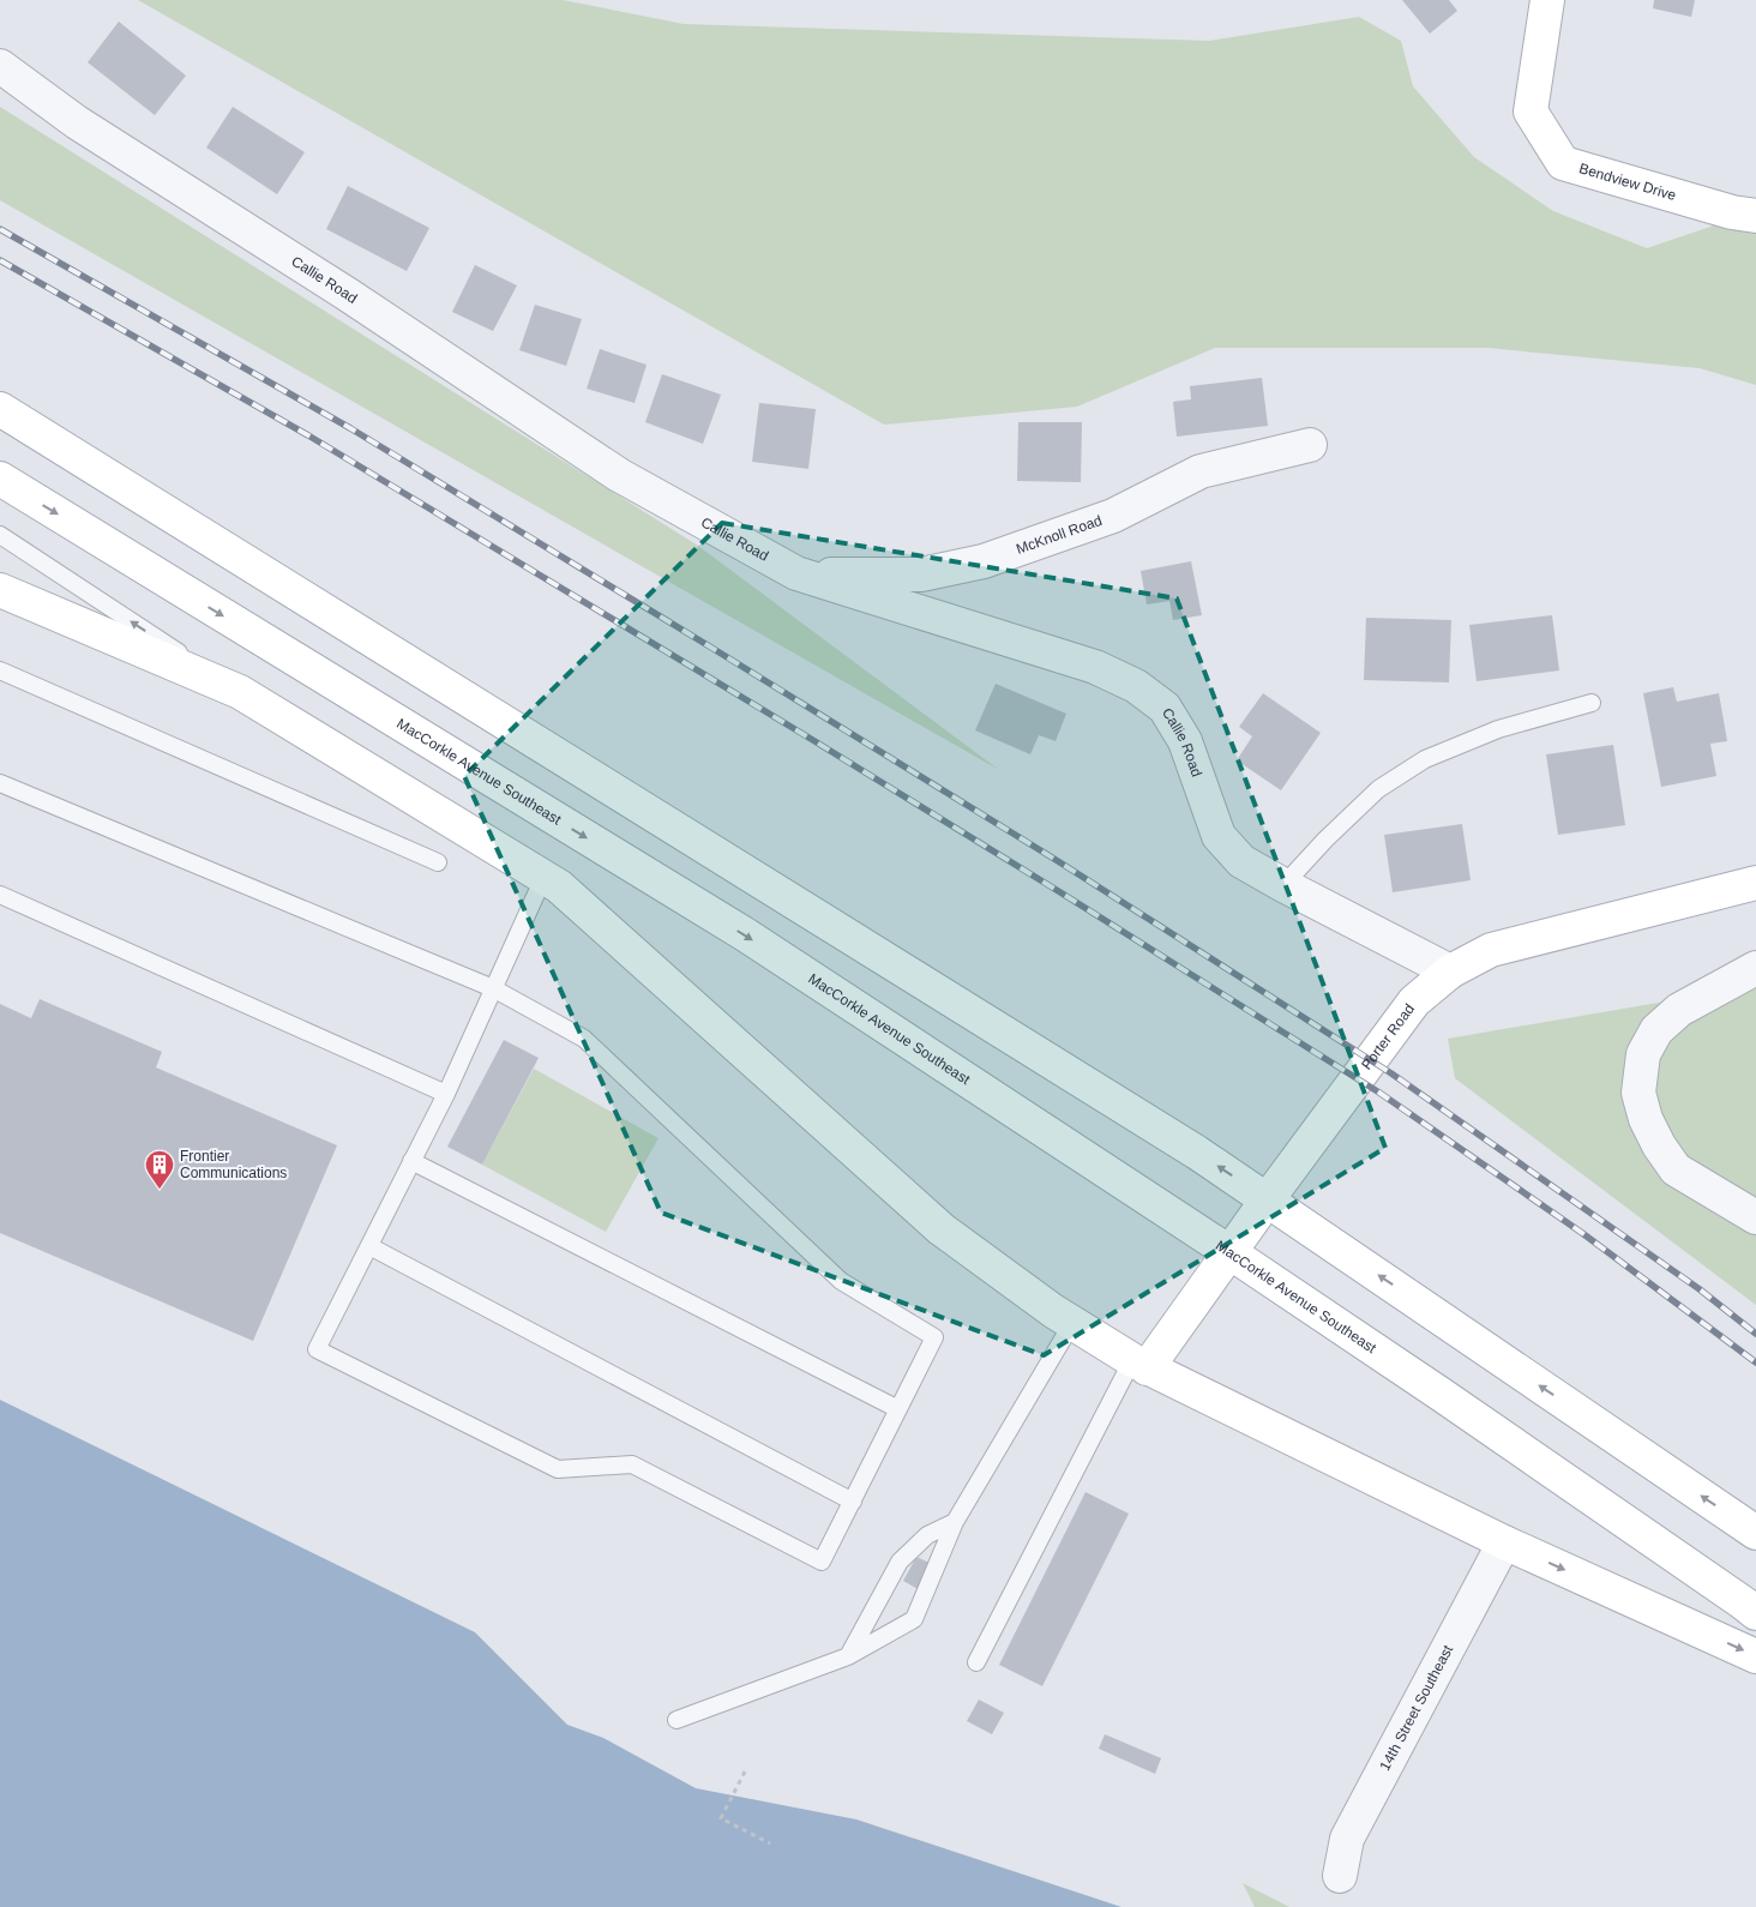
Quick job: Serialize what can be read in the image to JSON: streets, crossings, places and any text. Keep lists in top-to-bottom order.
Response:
{
  "streets": {
    "main road": ["Bendview Drive", "MacCorkle Avenue Southeast", "Porter Road"],
    "street": ["Callie Road", "McKnoll Road", "14th Street Southeast"]
  },
  "crossings": [
    ["Callie Road", "McKnoll Road"],
    ["Callie Road", "Porter Road"],
    ["MacCorkle Avenue Southeast", "Porter Road"]
  ],
  "places": {
    "building": ["Frontier Communications"]
  }
}
